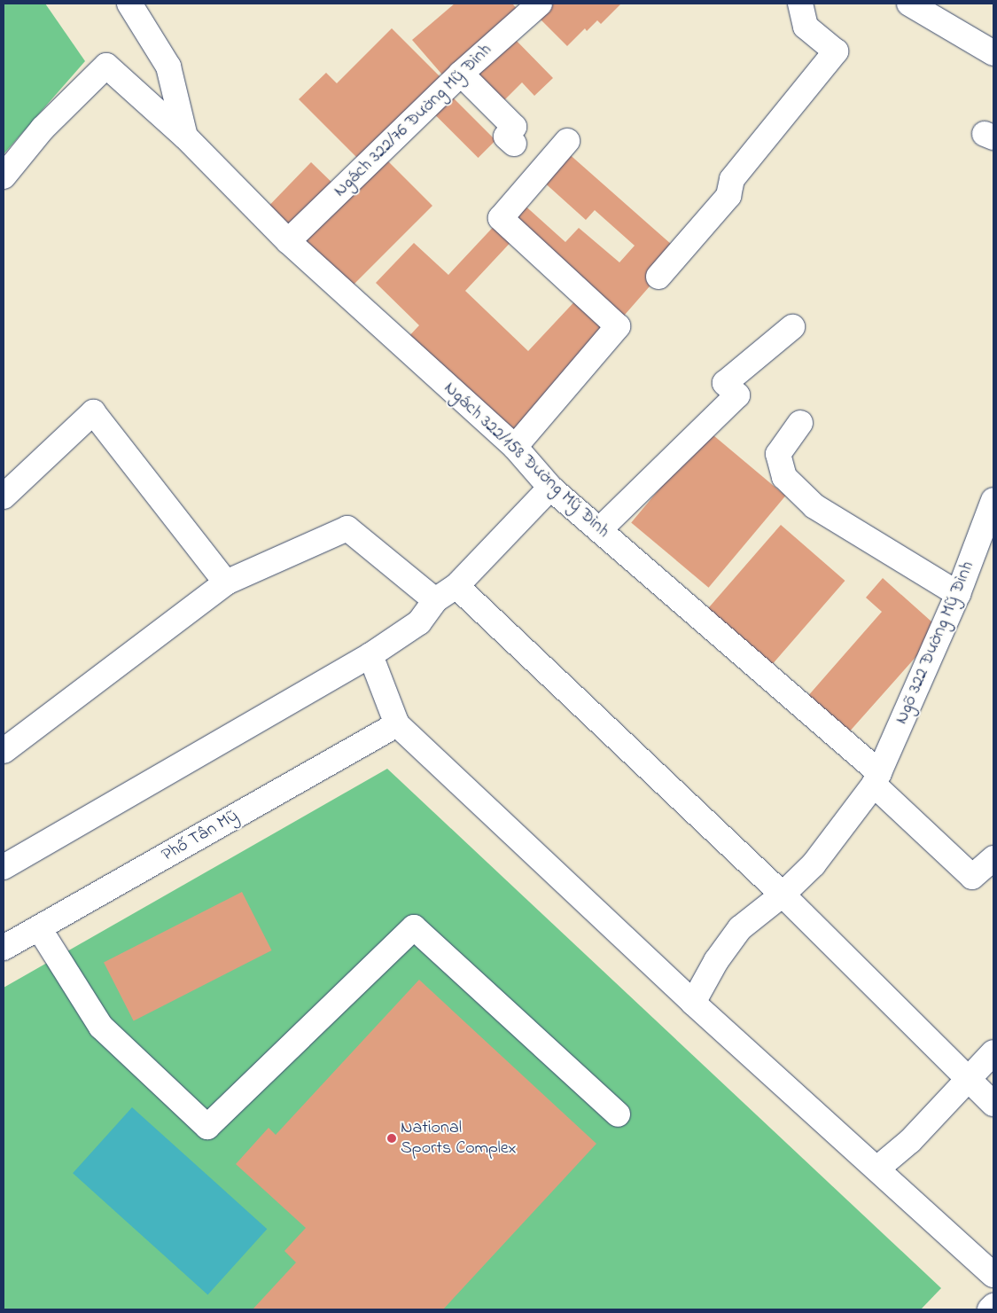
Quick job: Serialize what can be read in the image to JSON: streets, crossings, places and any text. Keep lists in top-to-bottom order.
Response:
{
  "streets": {
    "street": [
      "Ngách 322/76 Đường Mỹ Đình",
      "Ngách 322/158 Đường Mỹ Đình",
      "Ngõ 322 Đường Mỹ Đình",
      "Phố Tân Mỹ"
    ]
  },
  "crossings": [
    ["Ngách 322/76 Đường Mỹ Đình", "Ngách 322/158 Đường Mỹ Đình"],
    ["Ngách 322/158 Đường Mỹ Đình", "Ngõ 322 Đường Mỹ Đình"]
  ],
  "places": ["National Sports Complex"]
}
